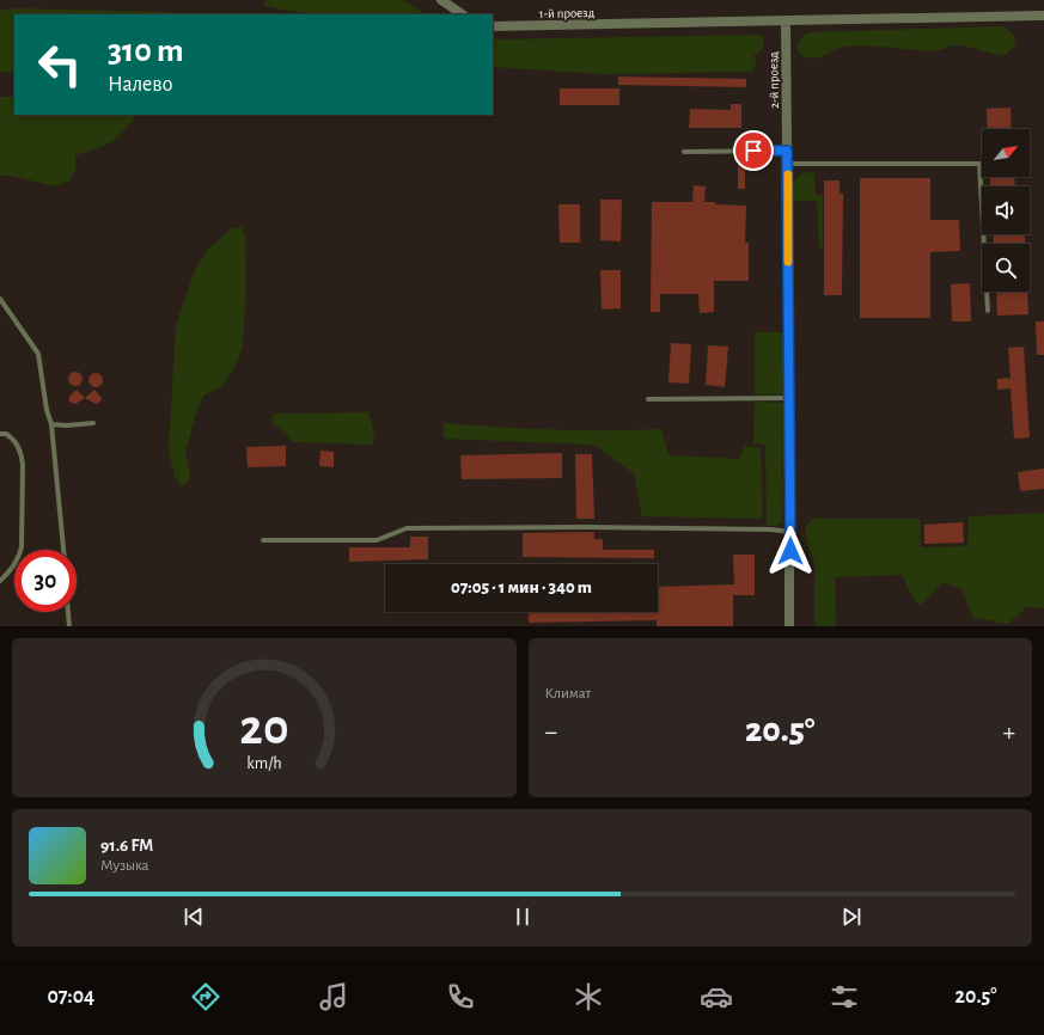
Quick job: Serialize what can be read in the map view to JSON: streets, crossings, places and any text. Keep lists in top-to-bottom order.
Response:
{
  "streets": {
    "street": ["1-й проезд", "2-й проезд"]
  },
  "crossings": [
    ["1-й проезд", "2-й проезд"]
  ],
  "north": "top right",
  "page": {
    "turn": ["310 m", "Налево"],
    "limit": "30",
    "trip": "07:05 · 1 мин · 340 m",
    "tile": "Климат",
    "heat": ["−", "20.5°", "+"],
    "song": ["91.6 FM", "Музыка"],
    "tabs": ["07:04", "20.5°"],
    "gauge": ["20", "km/h"]
  }
}
